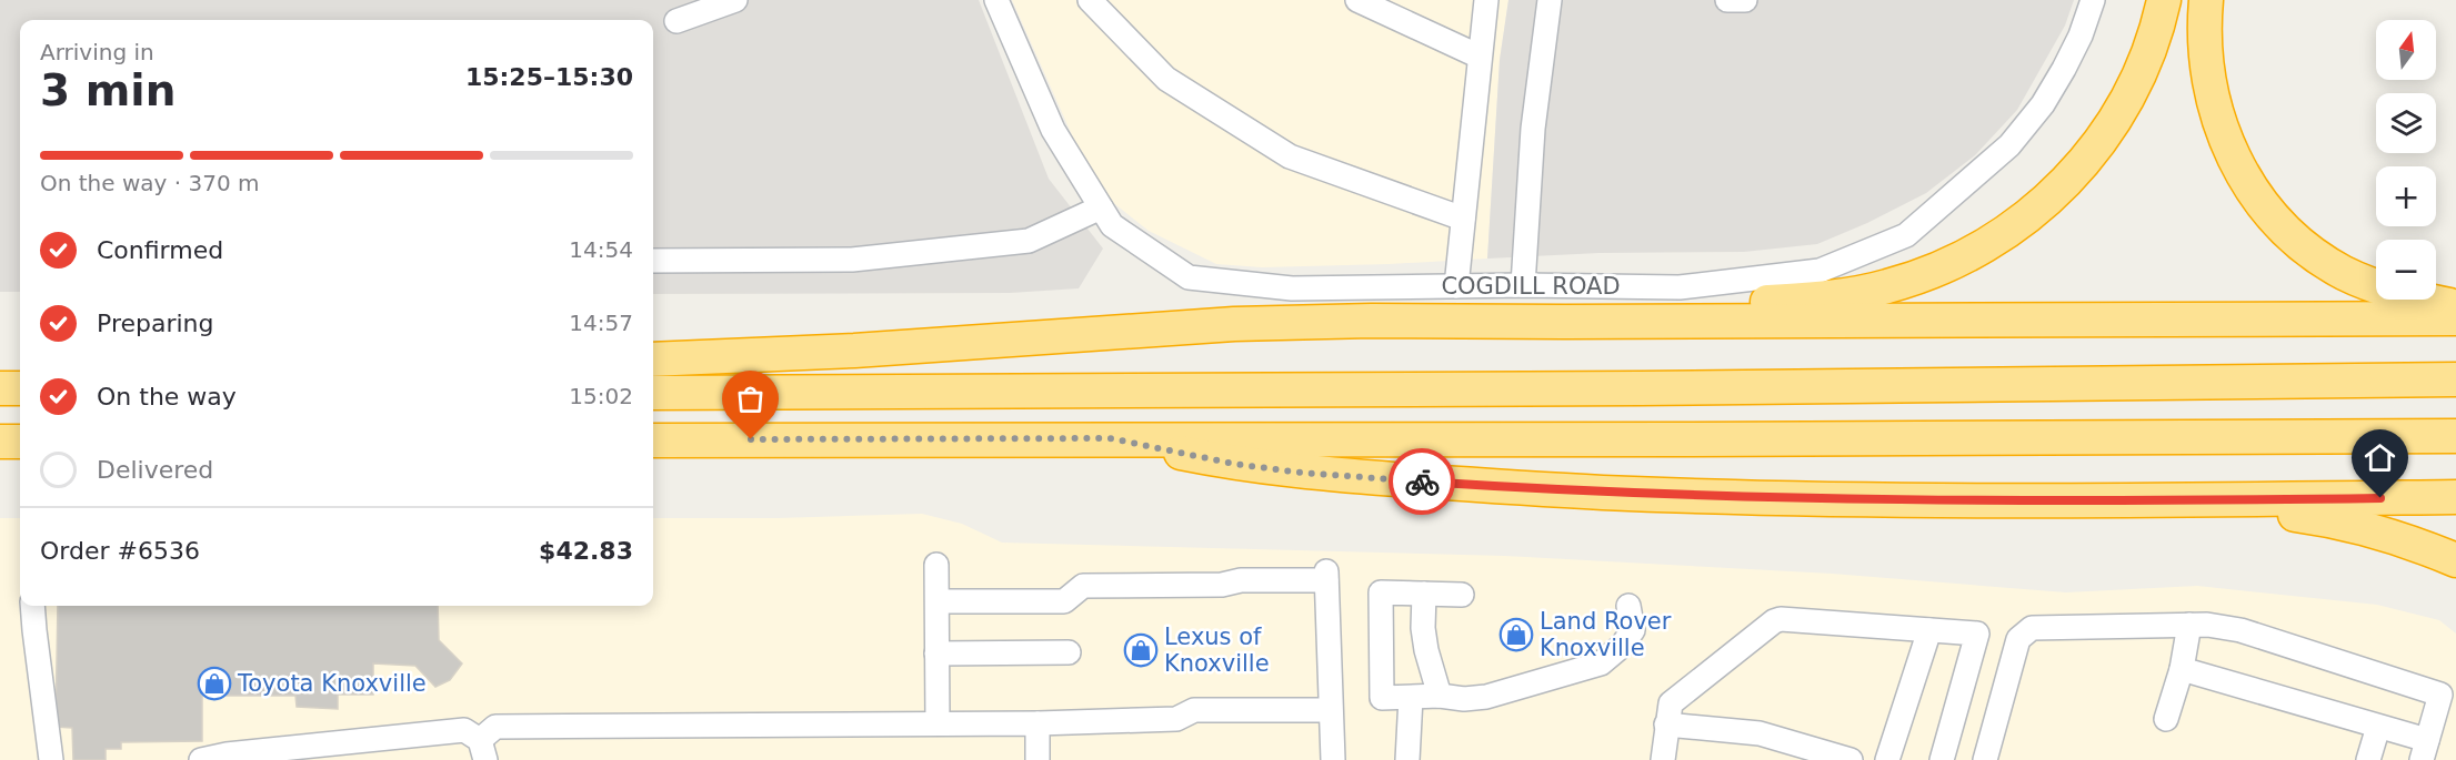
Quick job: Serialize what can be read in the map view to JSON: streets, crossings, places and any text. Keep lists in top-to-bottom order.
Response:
{
  "streets": {
    "street": ["COGDILL ROAD"]
  },
  "places": {
    "shop": ["Land Rover Knoxville", "Lexus of Knoxville", "Toyota Knoxville"]
  },
  "north": "top",
  "page": {
    "map_buttons": ["+", "−"],
    "heading": ["3 min", "Arriving in", "15:25–15:30"],
    "panel": ["Order #6536", "$42.83"],
    "bar": "On the way · 370 m",
    "list": [
      ["Confirmed", "14:54"],
      ["Preparing", "14:57"],
      ["On the way", "15:02"],
      "Delivered"
    ]
  }
}
